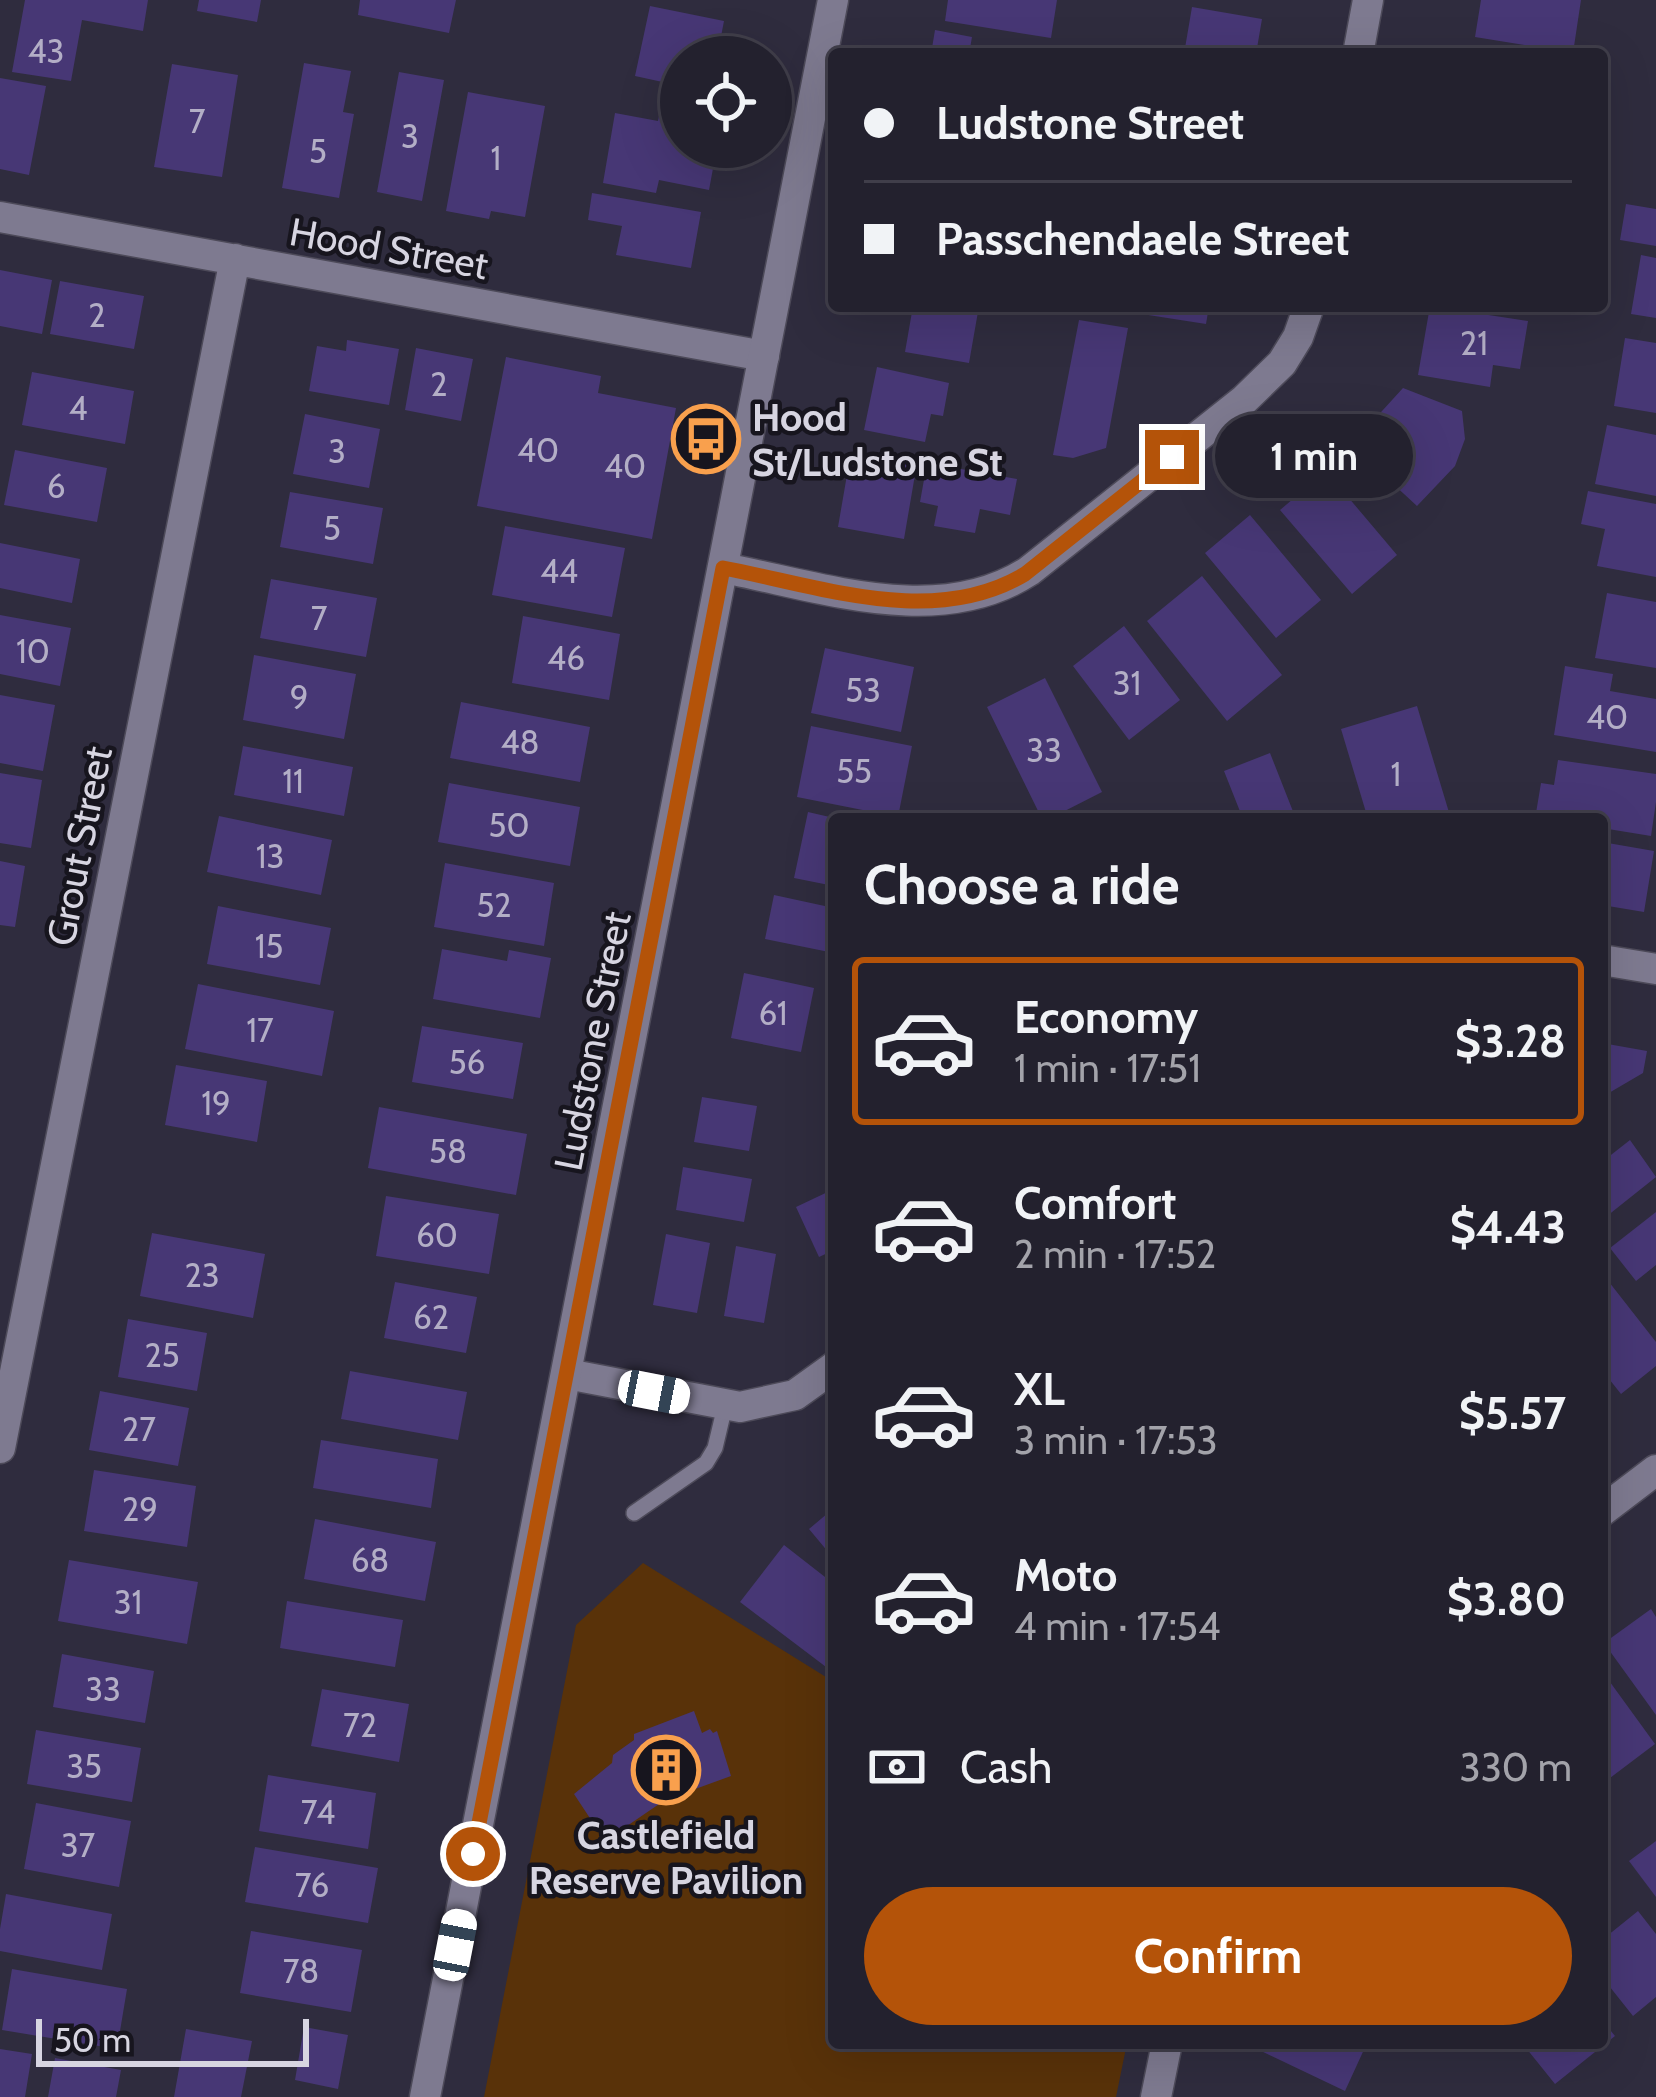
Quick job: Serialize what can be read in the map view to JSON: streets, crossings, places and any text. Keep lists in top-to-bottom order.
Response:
{
  "streets": {
    "street": ["Hood Street", "Grout Street", "Ludstone Street"]
  },
  "crossings": [
    ["Hood Street", "Grout Street"],
    ["Hood Street", "Ludstone Street"]
  ],
  "places": {
    "bus stop": ["Hood St/Ludstone St"],
    "building": ["Castlefield Reserve Pavilion"]
  },
  "house_numbers": [
    "43",
    "7",
    "3",
    "5",
    "1",
    "2",
    "21",
    "2",
    "4",
    "40",
    "3",
    "40",
    "6",
    "5",
    "44",
    "7",
    "10",
    "46",
    "31",
    "53",
    "9",
    "40",
    "48",
    "33",
    "55",
    "1",
    "11",
    "50",
    "13",
    "52",
    "15",
    "61",
    "17",
    "56",
    "19",
    "58",
    "60",
    "23",
    "62",
    "25",
    "27",
    "29",
    "68",
    "31",
    "33",
    "72",
    "35",
    "74",
    "37",
    "76",
    "78"
  ],
  "scale_bar": "50 m",
  "page": {
    "banner": ["Ludstone Street", "Passchendaele Street"],
    "bubble": "1 min",
    "heading": "Choose a ride",
    "list": [
      {
        "name": "Economy",
        "note": "1 min · 17:51",
        "value": "$3.28"
      },
      {
        "name": "Comfort",
        "note": "2 min · 17:52",
        "value": "$4.43"
      },
      {
        "name": "XL",
        "note": "3 min · 17:53",
        "value": "$5.57"
      },
      {
        "name": "Moto",
        "note": "4 min · 17:54",
        "value": "$3.80"
      }
    ],
    "pay": ["Cash", "330 m"],
    "buttons": "Confirm",
    "scale": "50 m"
  }
}
